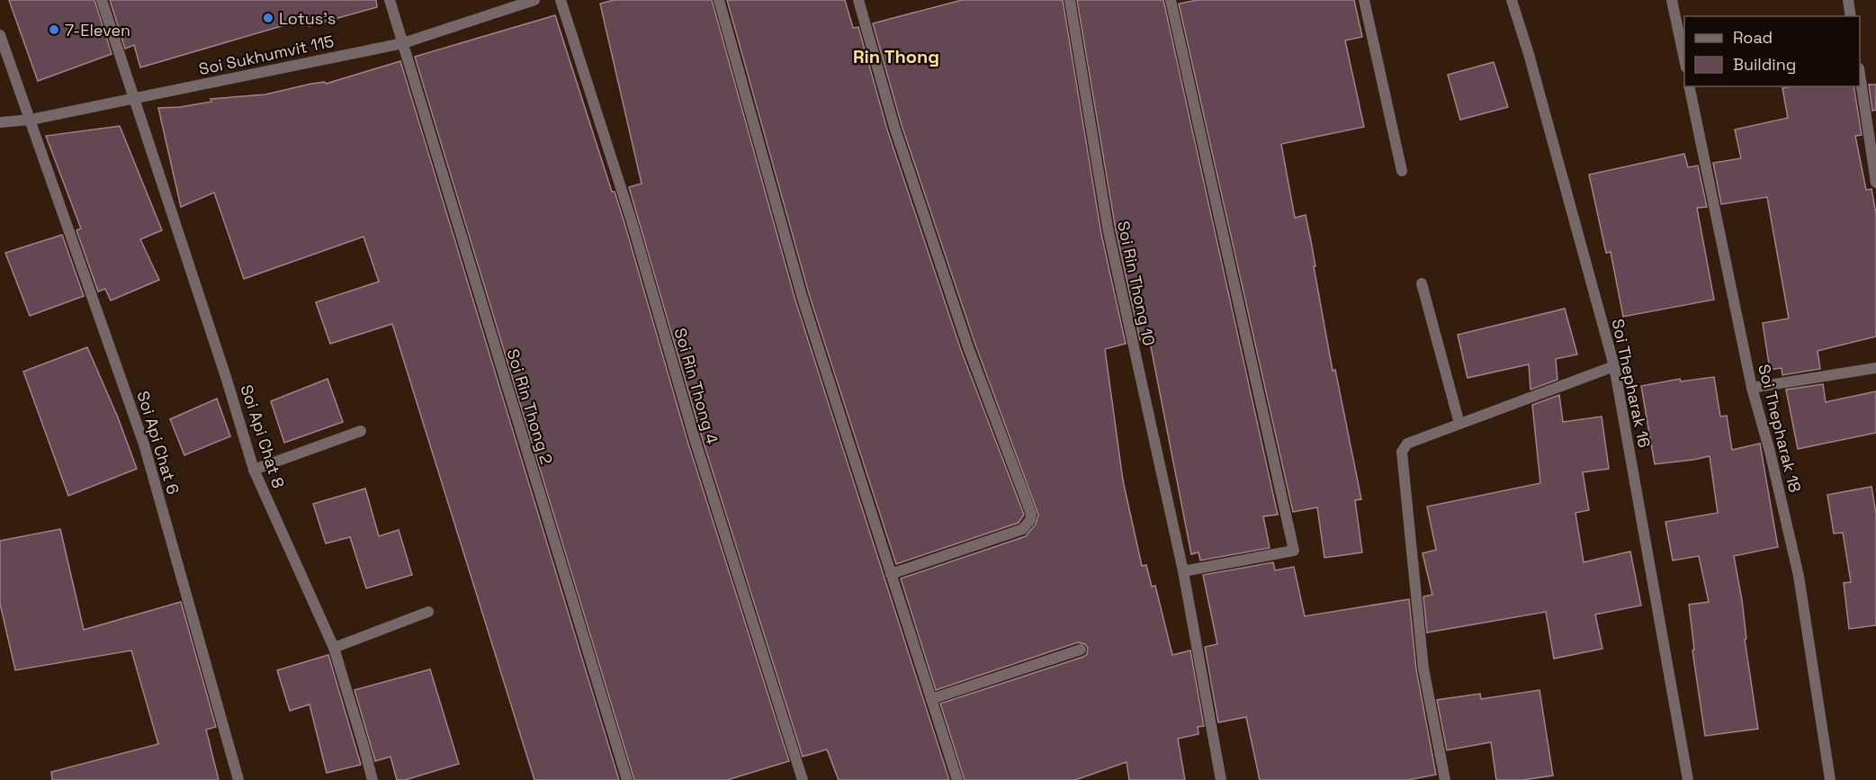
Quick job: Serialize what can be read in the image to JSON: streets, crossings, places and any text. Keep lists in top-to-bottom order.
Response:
{
  "streets": {
    "street": [
      "Soi Sukhumvit 115",
      "Soi Rin Thong 10",
      "Soi Thepharak 16",
      "Soi Rin Thong 4",
      "Soi Rin Thong 2",
      "Soi Thepharak 18",
      "Soi Api Chat 8",
      "Soi Api Chat 6"
    ]
  },
  "crossings": [
    ["Soi Sukhumvit 115", "Soi Rin Thong 2"],
    ["Soi Sukhumvit 115", "Soi Api Chat 8"],
    ["Soi Sukhumvit 115", "Soi Api Chat 6"]
  ],
  "districts": ["Rin Thong"],
  "places": ["Lotus's", "7-Eleven"],
  "legend": ["Road", "Building"]
}
